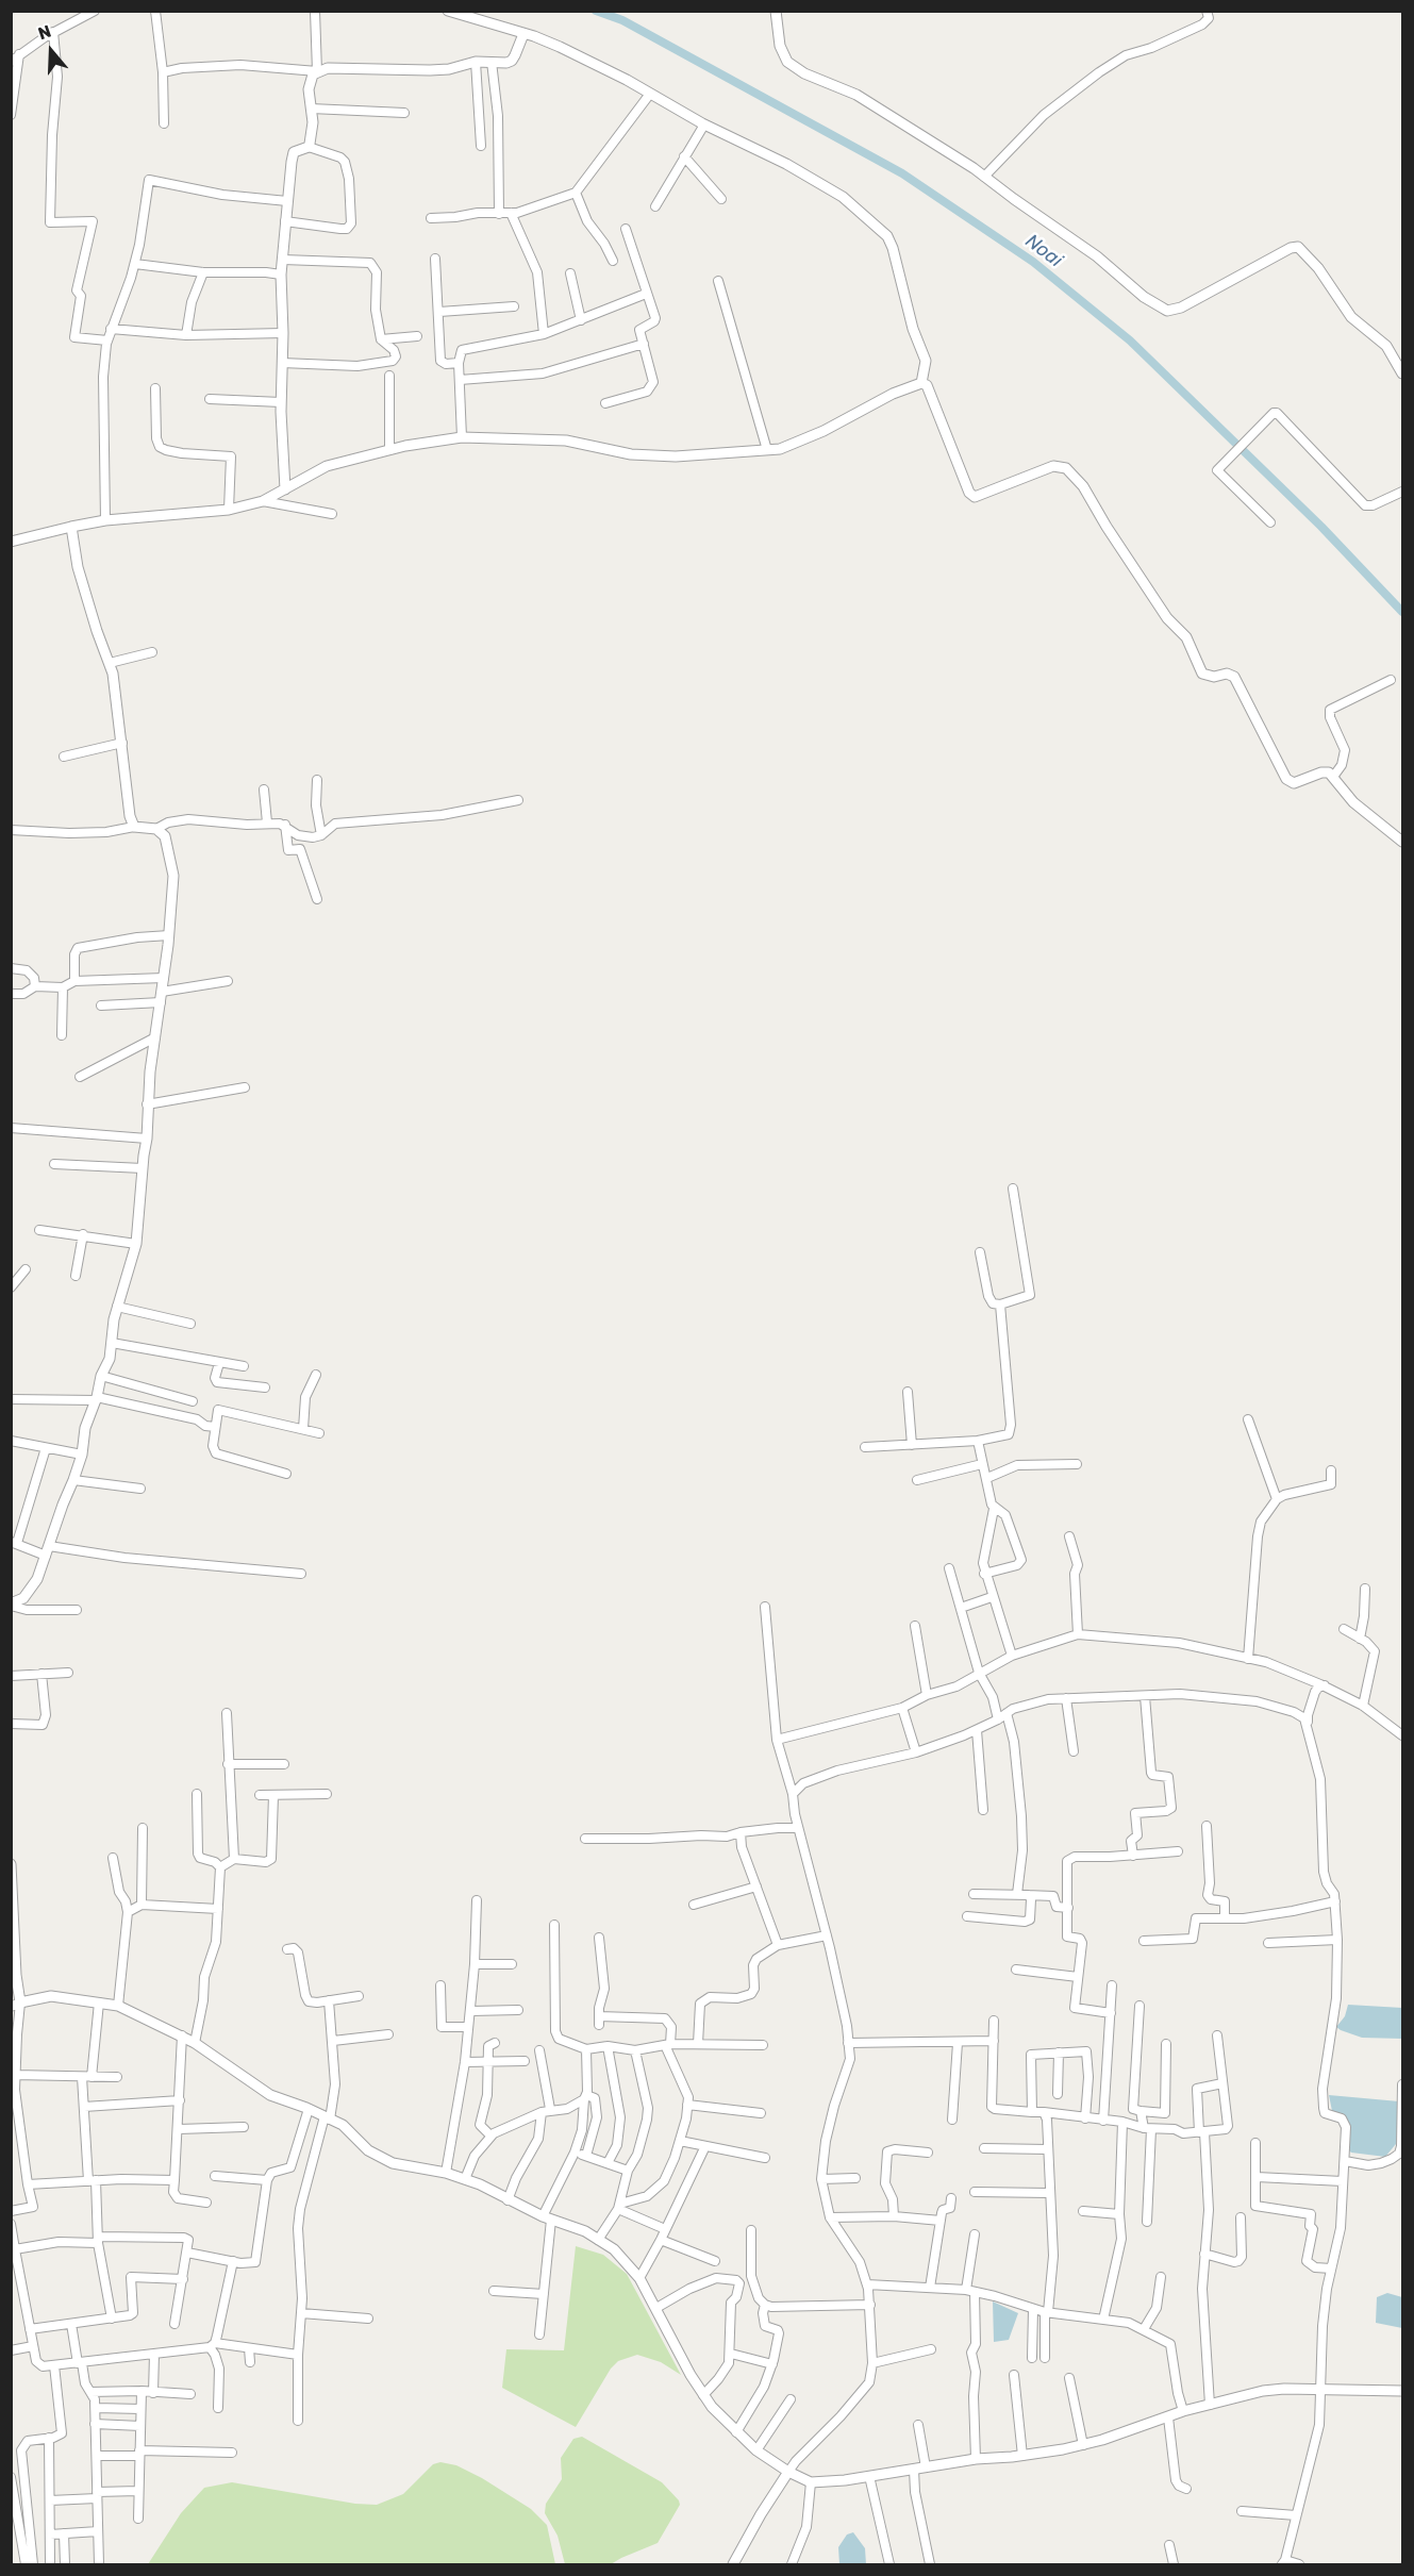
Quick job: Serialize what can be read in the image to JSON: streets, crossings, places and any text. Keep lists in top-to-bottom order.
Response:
{
  "water": ["Noai"],
  "north": "top"
}
